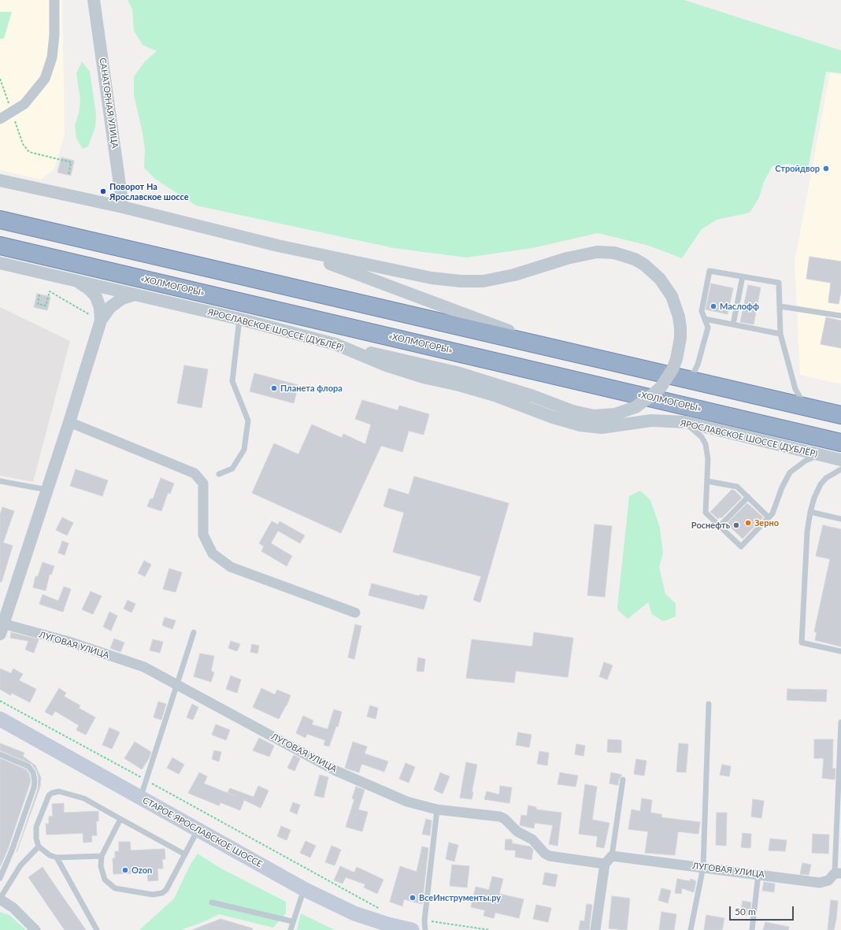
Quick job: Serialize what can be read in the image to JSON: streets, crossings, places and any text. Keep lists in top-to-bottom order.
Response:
{
  "streets": {
    "highway": ["«ХОЛМОГОРЫ»"],
    "main road": ["СТАРОЕ ЯРОСЛАВСКОЕ ШОССЕ"],
    "street": ["САНАТОРНАЯ УЛИЦА", "ЯРОСЛАВСКОЕ ШОССЕ (ДУБЛЁР)", "ЛУГОВАЯ УЛИЦА"]
  },
  "places": [
    "Стройдвор",
    "Поворот На Ярославское шоссе",
    "Маслофф",
    "Планета флора",
    "Зерно",
    "Роснефть",
    "Ozon",
    "ВсеИнструменты.ру"
  ],
  "scale_bar": "50 m"
}
